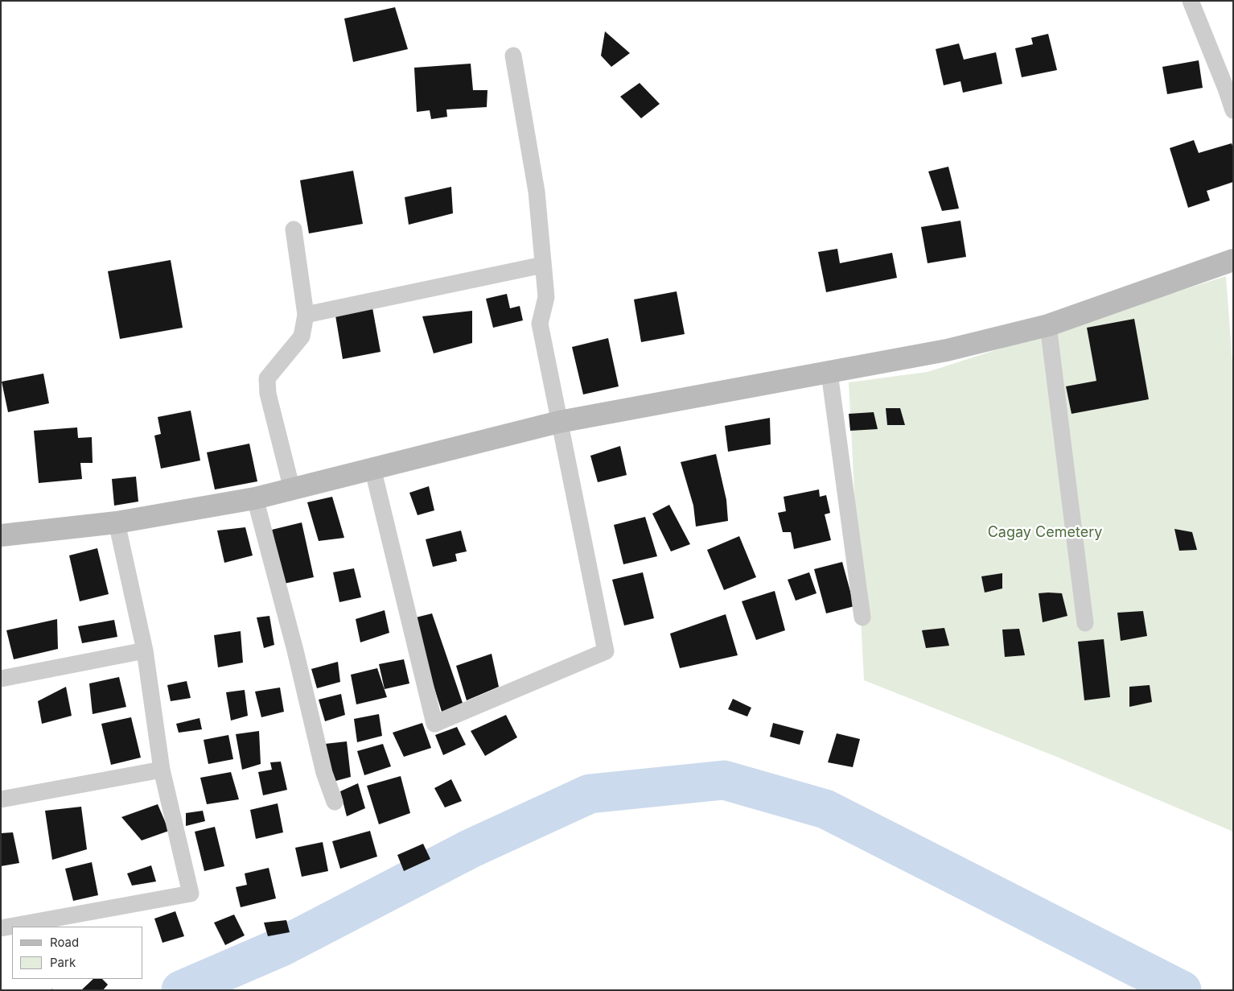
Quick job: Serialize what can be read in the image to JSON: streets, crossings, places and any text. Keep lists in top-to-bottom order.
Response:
{
  "parks": ["Cagay Cemetery"],
  "legend": ["Road", "Park"]
}
